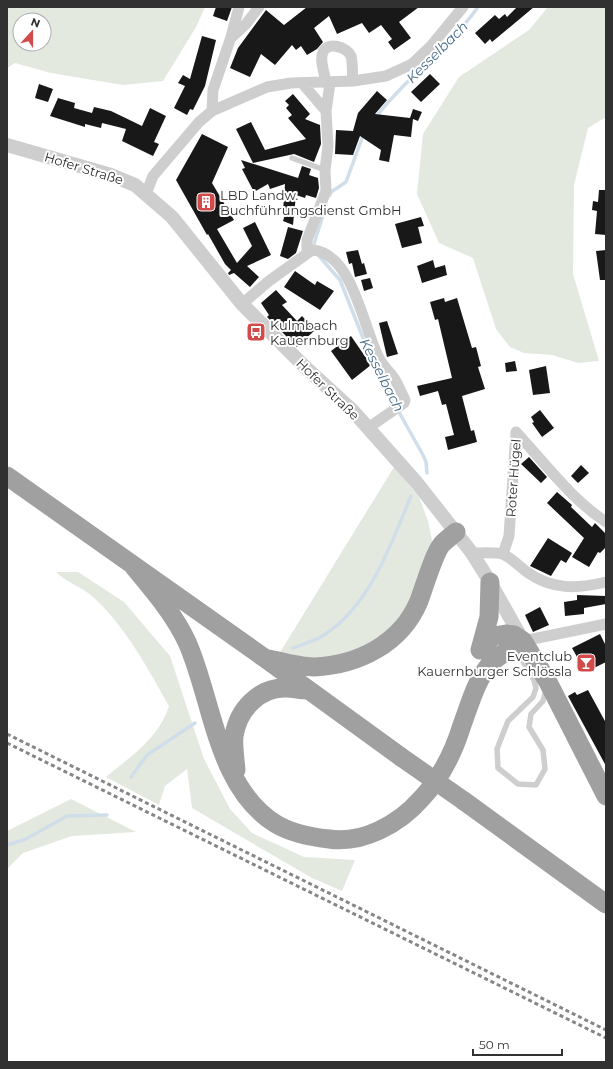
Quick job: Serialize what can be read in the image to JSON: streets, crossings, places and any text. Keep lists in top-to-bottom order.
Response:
{
  "streets": {
    "street": ["Hofer Straße", "Roter Hügel"]
  },
  "water": ["Kesselbach"],
  "places": {
    "building": ["LBD Landw. Buchführungsdienst GmbH"],
    "bus stop": ["Kulmbach Kauernburg"],
    "bar": ["Eventclub Kauernburger Schlössla"]
  },
  "scale_bar": "50 m",
  "north": "top"
}
